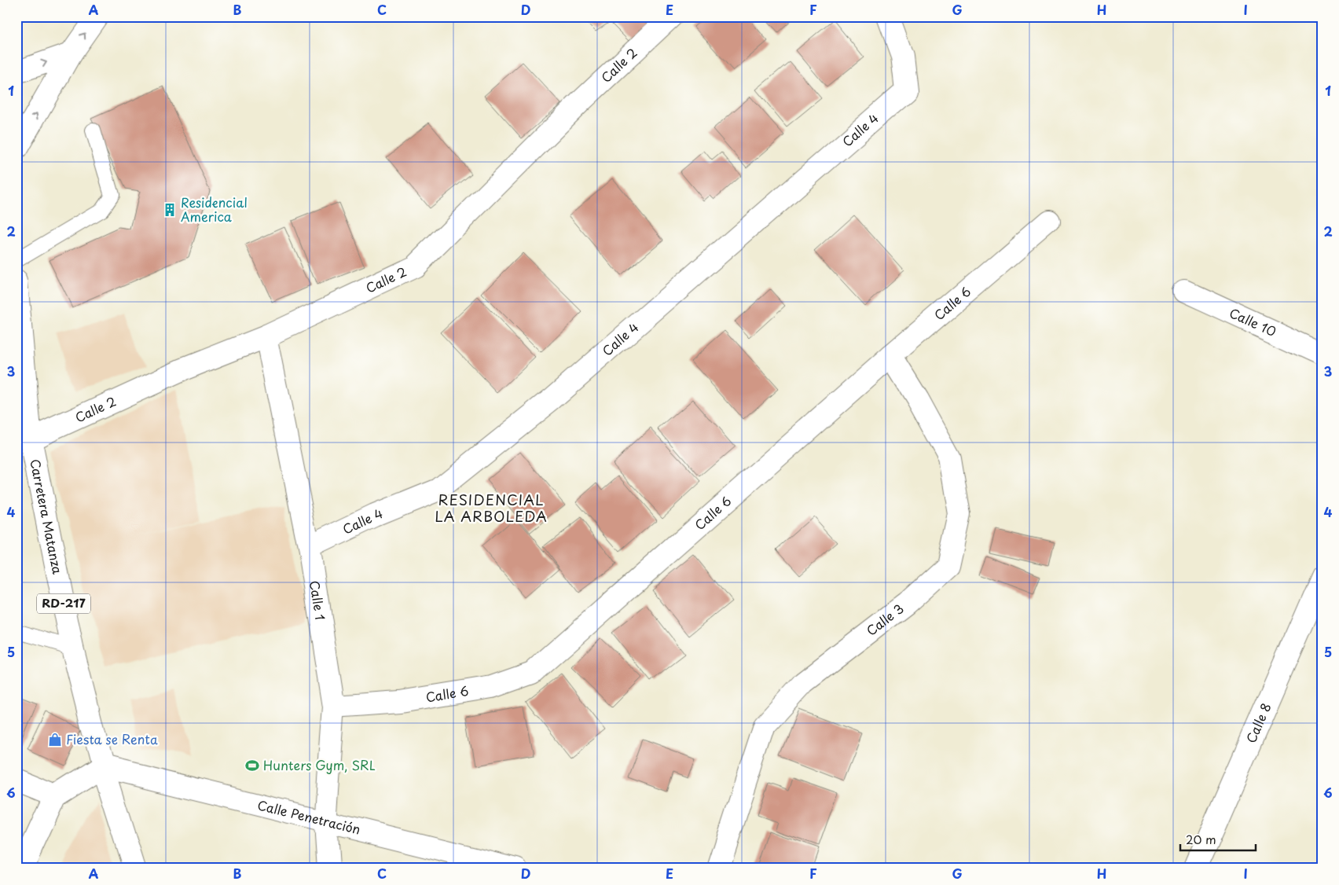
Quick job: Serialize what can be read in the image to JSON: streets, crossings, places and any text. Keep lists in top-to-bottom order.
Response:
{
  "streets": {
    "street": [
      "Calle 2",
      "Calle 4",
      "Calle 6",
      "Calle 10",
      "Carretera Matanza",
      "Calle 1",
      "RD-217",
      "Calle 3",
      "Calle 8",
      "Calle Penetración"
    ]
  },
  "crossings": [
    ["Calle 2", "Carretera Matanza"],
    ["Calle 2", "Calle 1"],
    ["Calle 2", "RD-217"],
    ["Calle 4", "Calle 1"],
    ["Calle 6", "Calle 1"],
    ["Calle 6", "Calle 3"],
    ["Carretera Matanza", "RD-217"],
    ["Carretera Matanza", "Calle Penetración"],
    ["Calle 1", "Calle Penetración"]
  ],
  "districts": ["RESIDENCIAL LA ARBOLEDA"],
  "places": {
    "building": ["Residencial America"],
    "shop": ["Fiesta se Renta"],
    "sports": ["Hunters Gym, SRL"]
  },
  "scale_bar": "20 m",
  "grid": {
    "columns": [
      "A",
      "B",
      "C",
      "D",
      "E",
      "F",
      "G",
      "H",
      "I"
    ],
    "rows": [
      "1",
      "2",
      "3",
      "4",
      "5",
      "6"
    ]
  }
}
